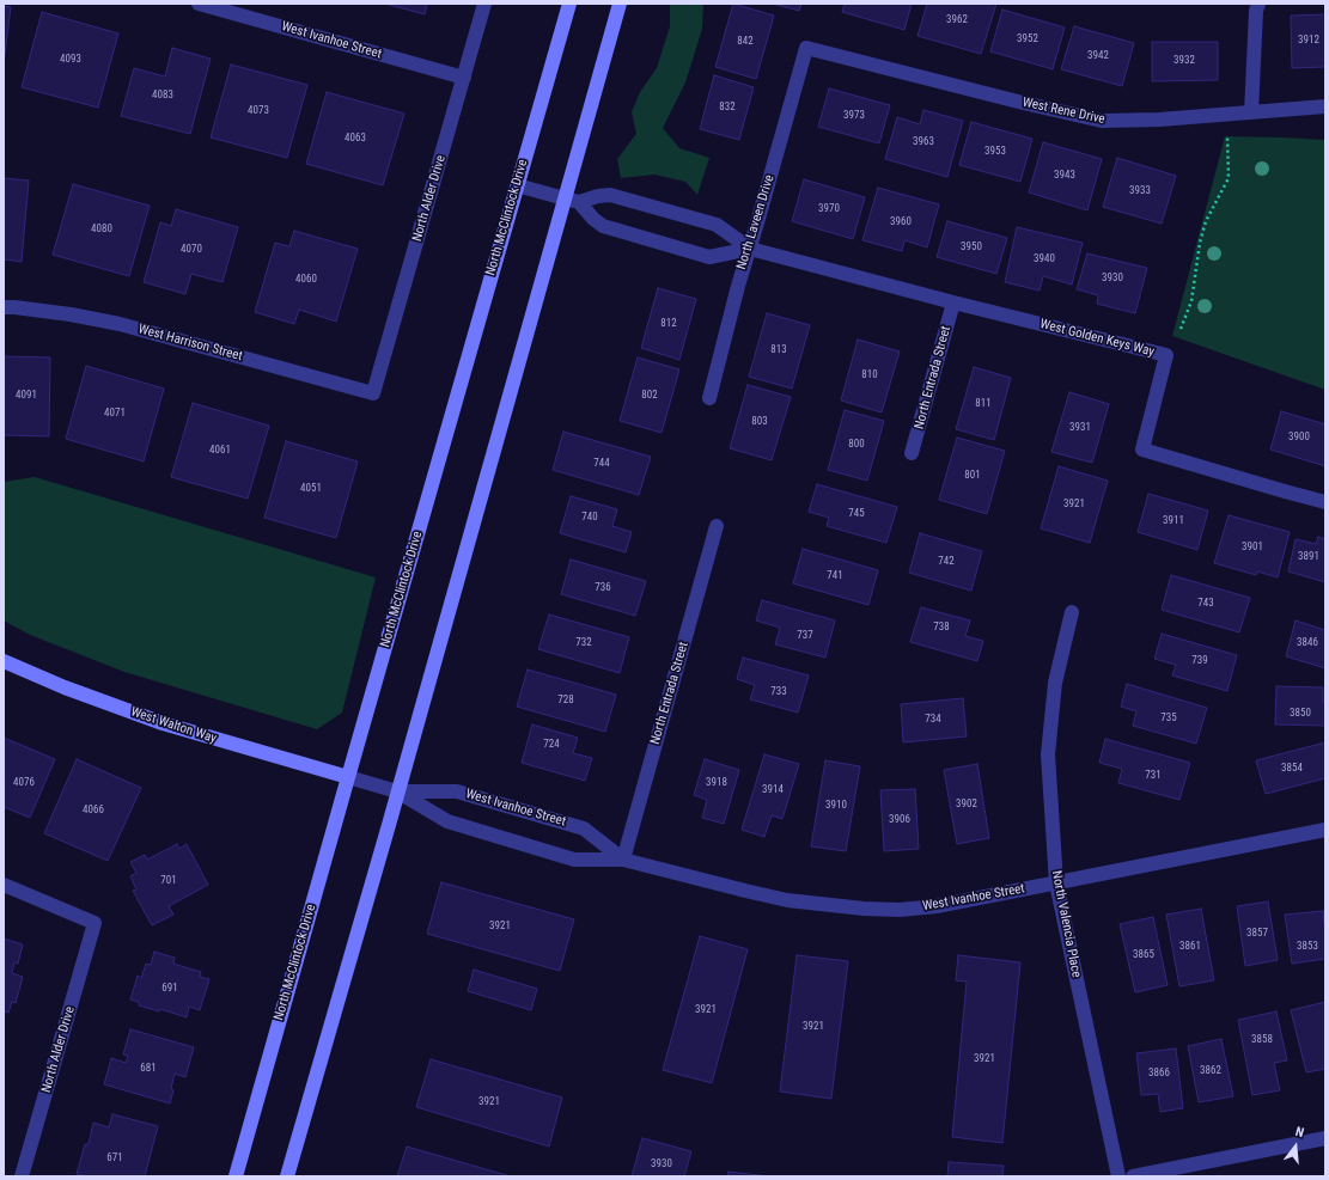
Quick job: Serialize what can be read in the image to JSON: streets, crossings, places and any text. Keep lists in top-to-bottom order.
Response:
{
  "streets": {
    "main road": ["North McClintock Drive", "West Walton Way"],
    "street": [
      "West Ivanhoe Street",
      "West Rene Drive",
      "North Alder Drive",
      "North Laveen Drive",
      "West Golden Keys Way",
      "West Harrison Street",
      "North Entrada Street",
      "North Valencia Place"
    ]
  },
  "crossings": [
    ["West Ivanhoe Street", "North Alder Drive"],
    ["West Ivanhoe Street", "North McClintock Drive"],
    ["West Ivanhoe Street", "North Entrada Street"],
    ["West Ivanhoe Street", "West Walton Way"],
    ["West Ivanhoe Street", "North Valencia Place"],
    ["West Rene Drive", "North Laveen Drive"],
    ["North Alder Drive", "West Harrison Street"],
    ["North McClintock Drive", "West Golden Keys Way"],
    ["North McClintock Drive", "West Walton Way"],
    ["North Laveen Drive", "West Golden Keys Way"],
    ["West Golden Keys Way", "North Entrada Street"]
  ],
  "house_numbers": [
    "3962",
    "3952",
    "3912",
    "842",
    "3942",
    "4093",
    "3932",
    "4083",
    "832",
    "4073",
    "3973",
    "4063",
    "3963",
    "3953",
    "3943",
    "3933",
    "3970",
    "3960",
    "4080",
    "3950",
    "4070",
    "3940",
    "3930",
    "4060",
    "812",
    "813",
    "810",
    "4091",
    "802",
    "811",
    "4071",
    "803",
    "3931",
    "3900",
    "800",
    "4061",
    "744",
    "801",
    "4051",
    "3921",
    "745",
    "740",
    "3911",
    "3901",
    "3891",
    "742",
    "741",
    "736",
    "743",
    "738",
    "737",
    "732",
    "3846",
    "739",
    "733",
    "728",
    "3850",
    "735",
    "734",
    "724",
    "3854",
    "731",
    "4076",
    "3918",
    "3914",
    "3902",
    "3910",
    "4066",
    "3906",
    "701",
    "3921",
    "3857",
    "3861",
    "3853",
    "3865",
    "691",
    "3921",
    "3921",
    "3858",
    "3921",
    "681",
    "3862",
    "3866",
    "3921",
    "671",
    "3930"
  ],
  "north": "top"
}
